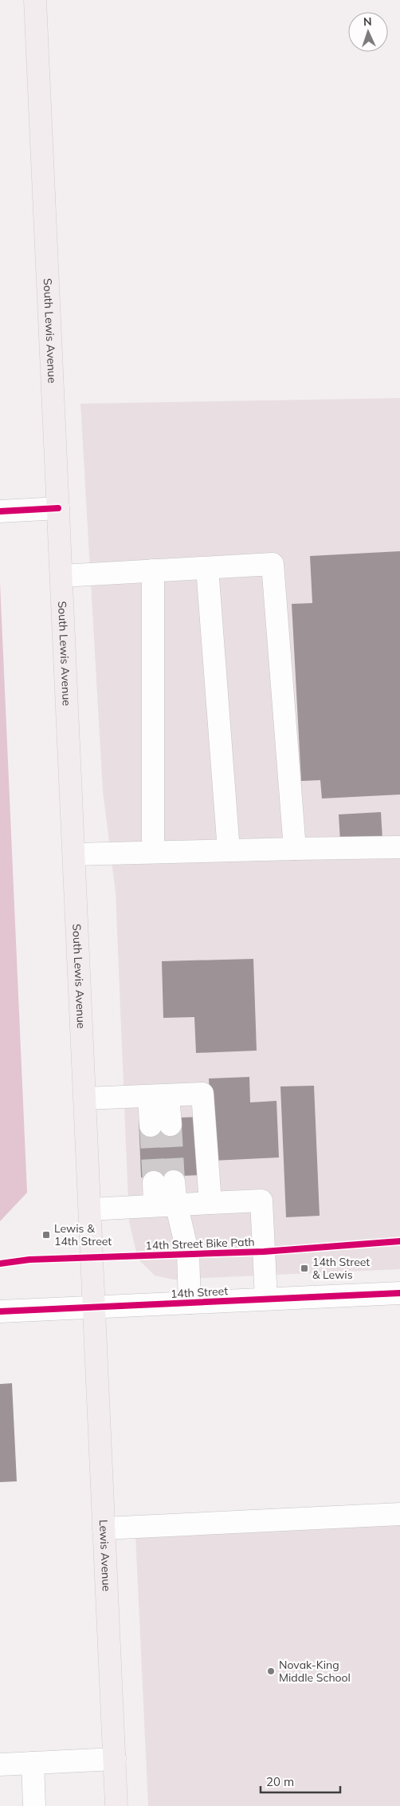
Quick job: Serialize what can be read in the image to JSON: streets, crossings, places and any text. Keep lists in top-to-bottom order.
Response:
{
  "streets": {
    "main road": ["South Lewis Avenue", "Lewis Avenue"],
    "street": ["14th Street"],
    "cycle path": ["14th Street Bike Path"]
  },
  "crossings": [
    ["South Lewis Avenue", "14th Street"],
    ["South Lewis Avenue", "Lewis Avenue"],
    ["14th Street", "Lewis Avenue"]
  ],
  "places": {
    "transit": ["Lewis & 14th Street", "14th Street & Lewis"],
    "other": ["Novak-King Middle School"]
  },
  "scale_bar": "20 m",
  "north": "top"
}
